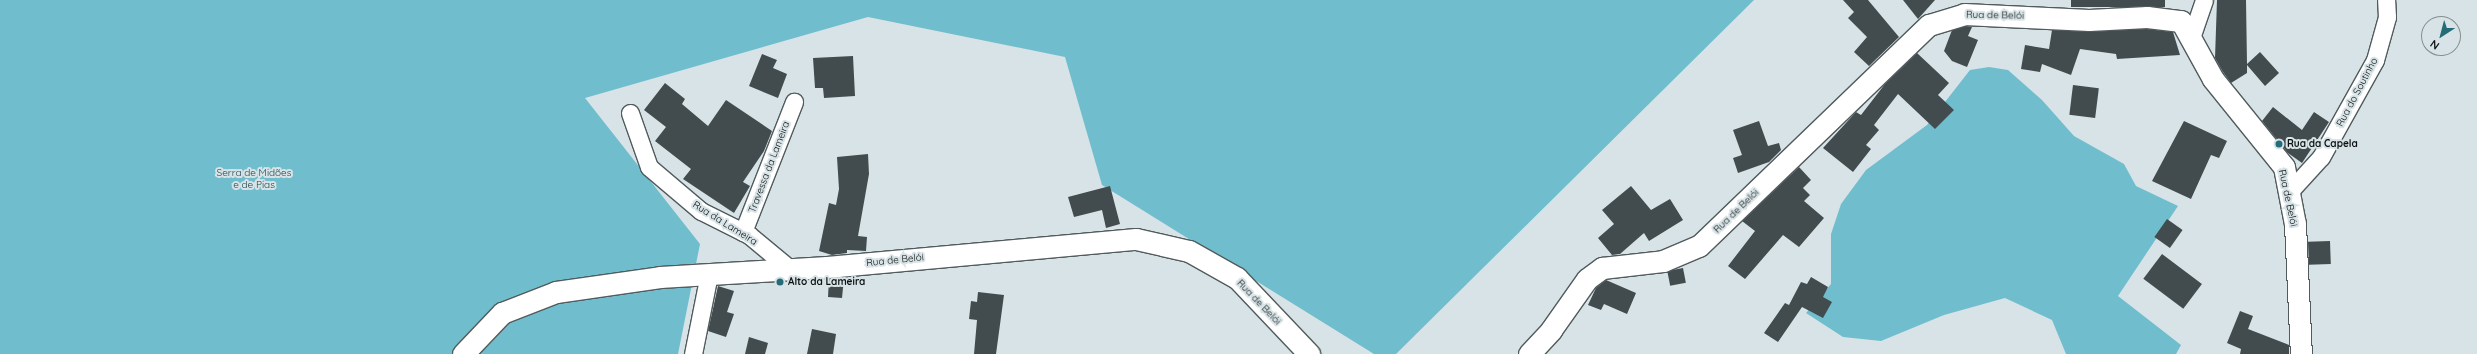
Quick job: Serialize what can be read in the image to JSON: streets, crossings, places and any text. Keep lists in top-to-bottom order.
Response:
{
  "streets": {
    "street": [
      "Rua de Belói",
      "Rua do Soutinho",
      "Travessa da Lameira",
      "Rua da Lameira"
    ]
  },
  "crossings": [
    ["Rua de Belói", "Rua do Soutinho"],
    ["Rua de Belói", "Rua da Lameira"],
    ["Travessa da Lameira", "Rua da Lameira"]
  ],
  "parks": ["Serra de Midões e de Pias"],
  "places": ["Rua da Capela", "Alto da Lameira"],
  "north": "bottom left"
}
